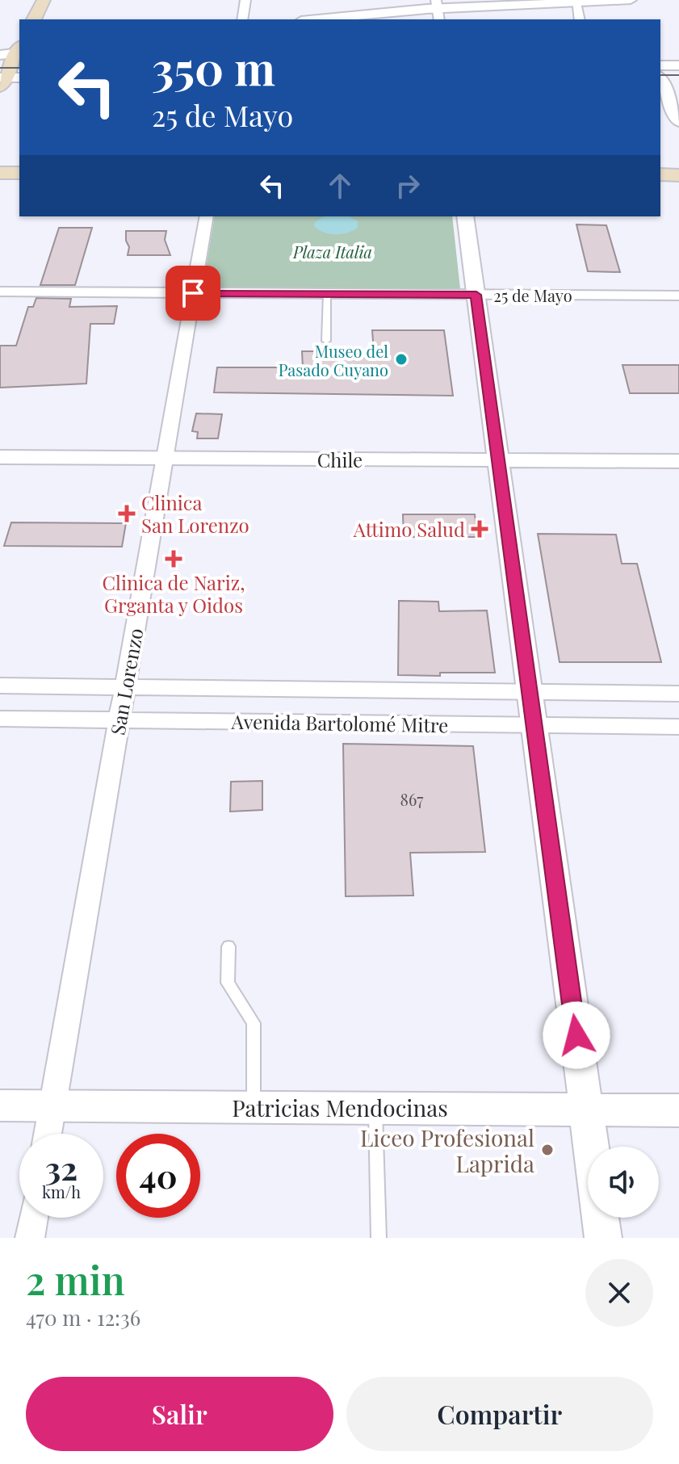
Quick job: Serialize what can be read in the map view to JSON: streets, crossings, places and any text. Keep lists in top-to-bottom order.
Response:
{
  "streets": {
    "street": [
      "25 de Mayo",
      "Chile",
      "San Lorenzo",
      "Avenida Bartolomé Mitre",
      "Patricias Mendocinas"
    ]
  },
  "crossings": [
    ["25 de Mayo", "San Lorenzo"],
    ["Chile", "San Lorenzo"],
    ["San Lorenzo", "Avenida Bartolomé Mitre"],
    ["San Lorenzo", "Patricias Mendocinas"]
  ],
  "parks": ["Plaza Italia"],
  "places": {
    "other": ["Museo del Pasado Cuyano", "Liceo Profesional Laprida"],
    "health": ["Clinica San Lorenzo", "Attimo Salud", "Clinica de Nariz, Grganta y Oidos"]
  },
  "house_numbers": ["867"],
  "page": {
    "turn": ["350 m", "25 de Mayo"],
    "speed": "32 km/h",
    "limit": "40",
    "heading": ["2 min", "470 m · 12:36"],
    "buttons": ["Salir", "Compartir"]
  }
}
